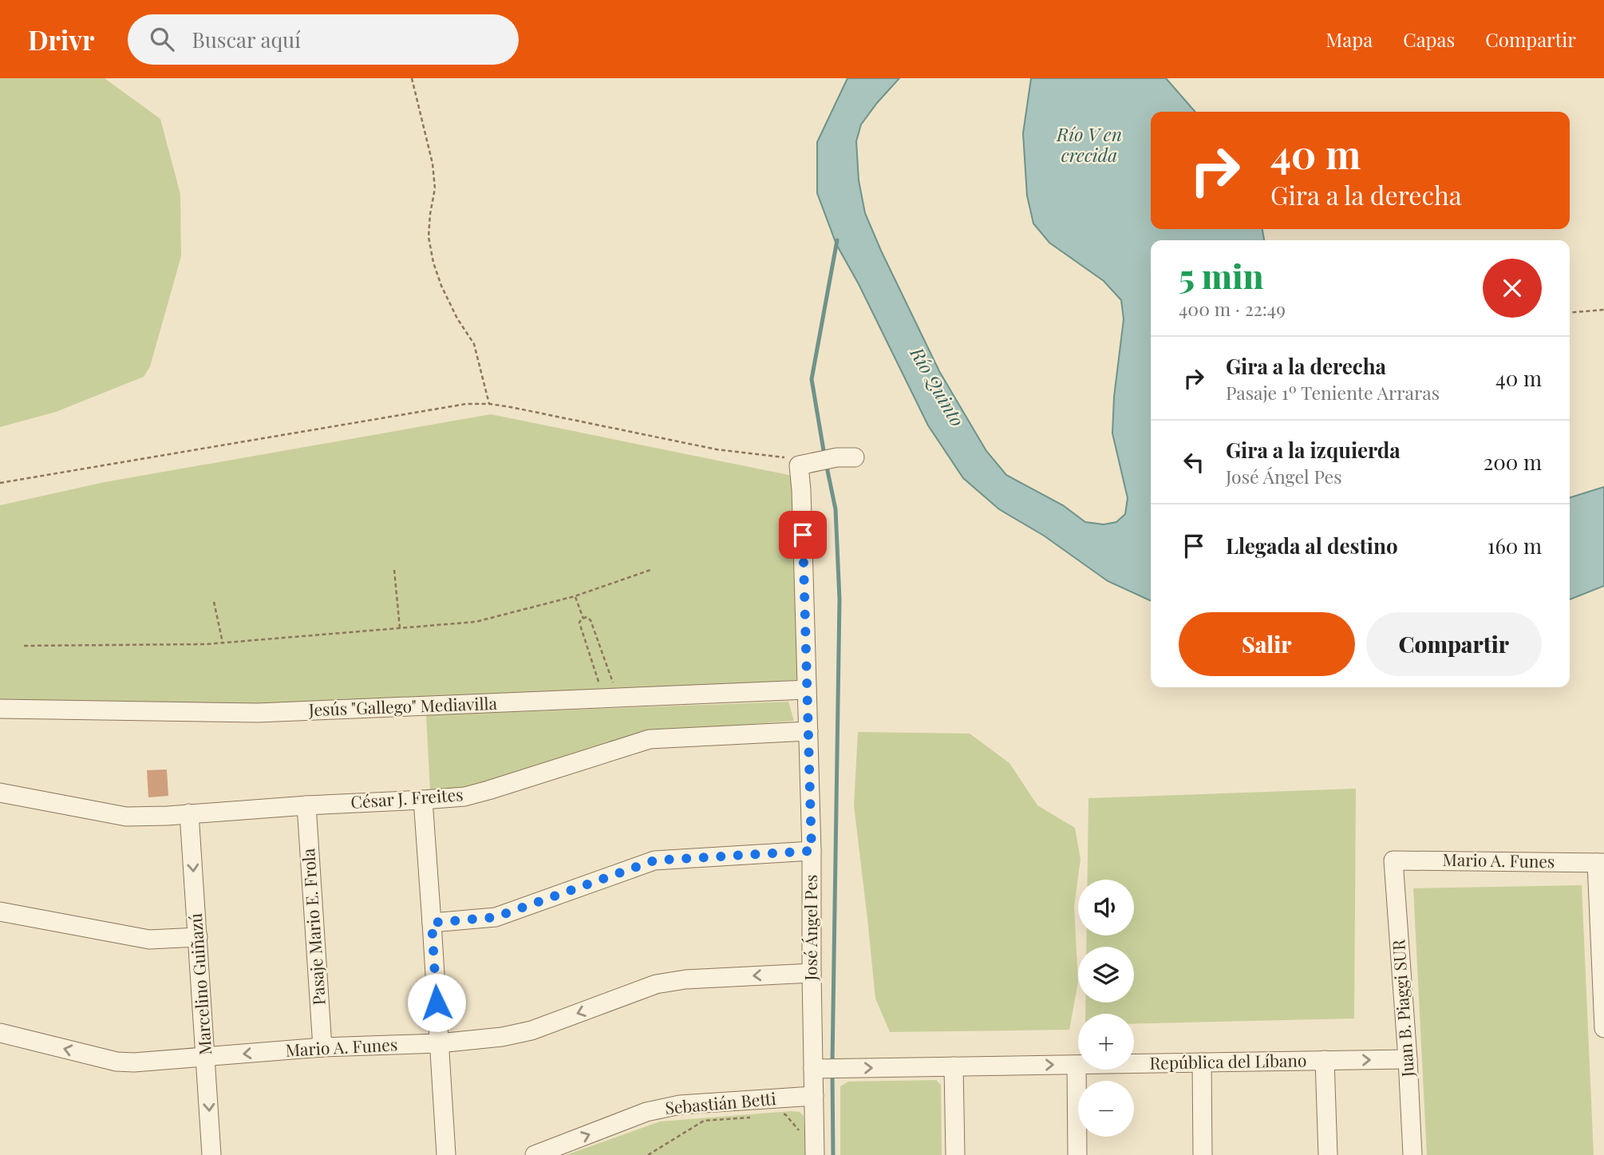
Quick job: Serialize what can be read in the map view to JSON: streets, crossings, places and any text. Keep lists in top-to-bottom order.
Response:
{
  "streets": {
    "street": [
      "Jesús \"Gallego\" Mediavilla",
      "César J. Freites",
      "Mario A. Funes",
      "Pasaje Mario E. Frola",
      "José Ángel Pes",
      "Marcelino Guiñazú",
      "Juan B. Piaggi SUR",
      "República del Líbano",
      "Sebastián Betti"
    ]
  },
  "crossings": [
    ["Jesús \"Gallego\" Mediavilla", "José Ángel Pes"],
    ["César J. Freites", "Pasaje Mario E. Frola"],
    ["César J. Freites", "José Ángel Pes"],
    ["César J. Freites", "Marcelino Guiñazú"],
    ["Mario A. Funes", "Pasaje Mario E. Frola"],
    ["Mario A. Funes", "José Ángel Pes"],
    ["Mario A. Funes", "Marcelino Guiñazú"],
    ["Mario A. Funes", "Juan B. Piaggi SUR"],
    ["José Ángel Pes", "República del Líbano"],
    ["José Ángel Pes", "Sebastián Betti"],
    ["Juan B. Piaggi SUR", "República del Líbano"]
  ],
  "one_way": ["Marcelino Guiñazú", "República del Líbano", "Sebastián Betti"],
  "water": ["Río V en crecida", "Río Quinto"],
  "page": {
    "header": "Drivr",
    "search": "Buscar aquí",
    "nav": ["Mapa", "Capas", "Compartir"],
    "turn": ["40 m", "Gira a la derecha"],
    "heading": ["5 min", "400 m · 22:49"],
    "list": [
      {
        "name": "Gira a la derecha",
        "note": "Pasaje 1º Teniente Arraras",
        "value": "40 m"
      },
      {
        "name": "Gira a la izquierda",
        "note": "José Ángel Pes",
        "value": "200 m"
      },
      {
        "name": "Llegada al destino",
        "value": "160 m"
      }
    ],
    "buttons": ["Salir", "Compartir"],
    "map_buttons": ["+", "−"]
  }
}
